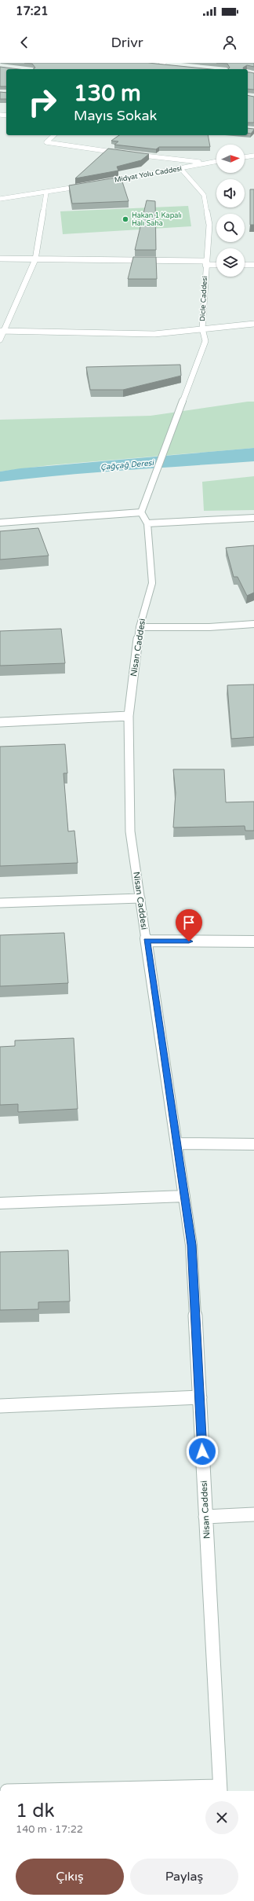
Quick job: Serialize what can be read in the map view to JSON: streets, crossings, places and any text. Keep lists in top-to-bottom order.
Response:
{
  "streets": {
    "street": ["Midyat Yolu Caddesi", "Dicle Caddesi", "Nisan Caddesi"]
  },
  "crossings": [
    ["Midyat Yolu Caddesi", "Dicle Caddesi"],
    ["Dicle Caddesi", "Nisan Caddesi"]
  ],
  "water": ["Çağçağ Deresi"],
  "places": ["Hakan 1 Kapalı Halı Saha"],
  "north": "right",
  "page": {
    "status": "17:21",
    "header": "Drivr",
    "turn": ["130 m", "Mayıs Sokak"],
    "heading": ["1 dk", "140 m · 17:22"],
    "buttons": ["Çıkış", "Paylaş"]
  }
}
